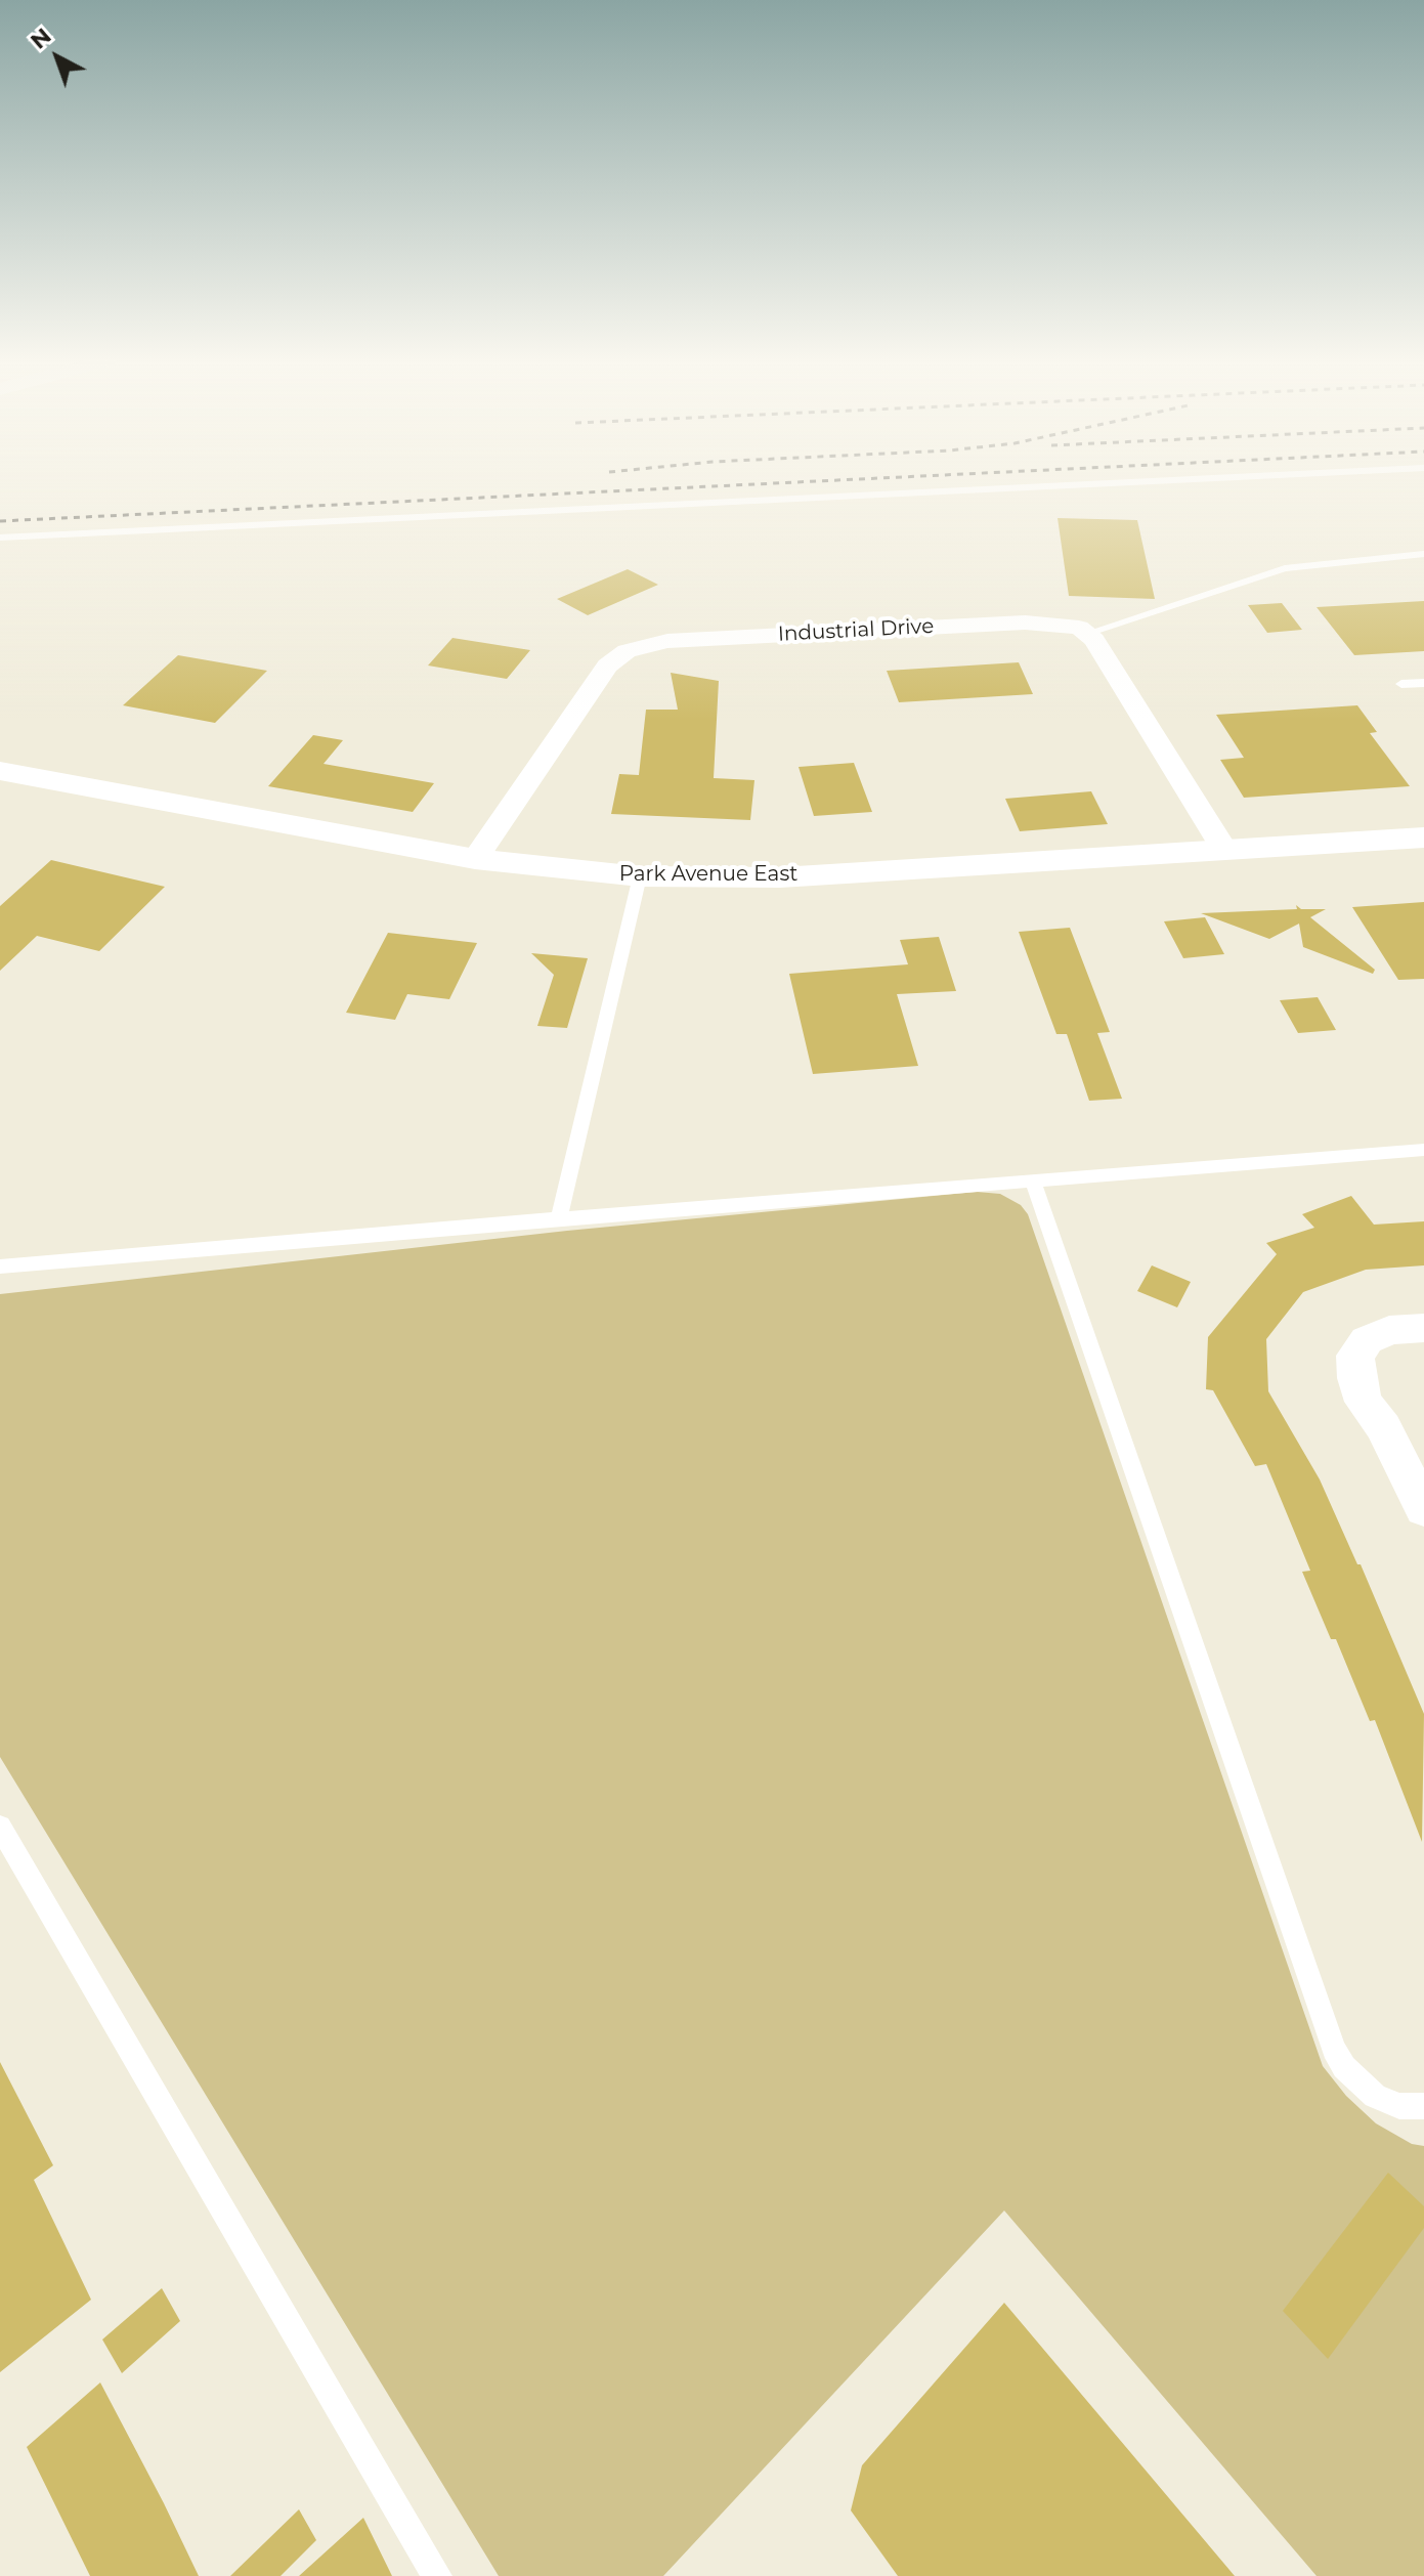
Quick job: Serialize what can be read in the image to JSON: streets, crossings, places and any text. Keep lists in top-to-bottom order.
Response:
{
  "streets": {
    "street": ["Industrial Drive", "Park Avenue East"]
  },
  "crossings": [
    ["Industrial Drive", "Park Avenue East"]
  ],
  "north": "top left"
}
